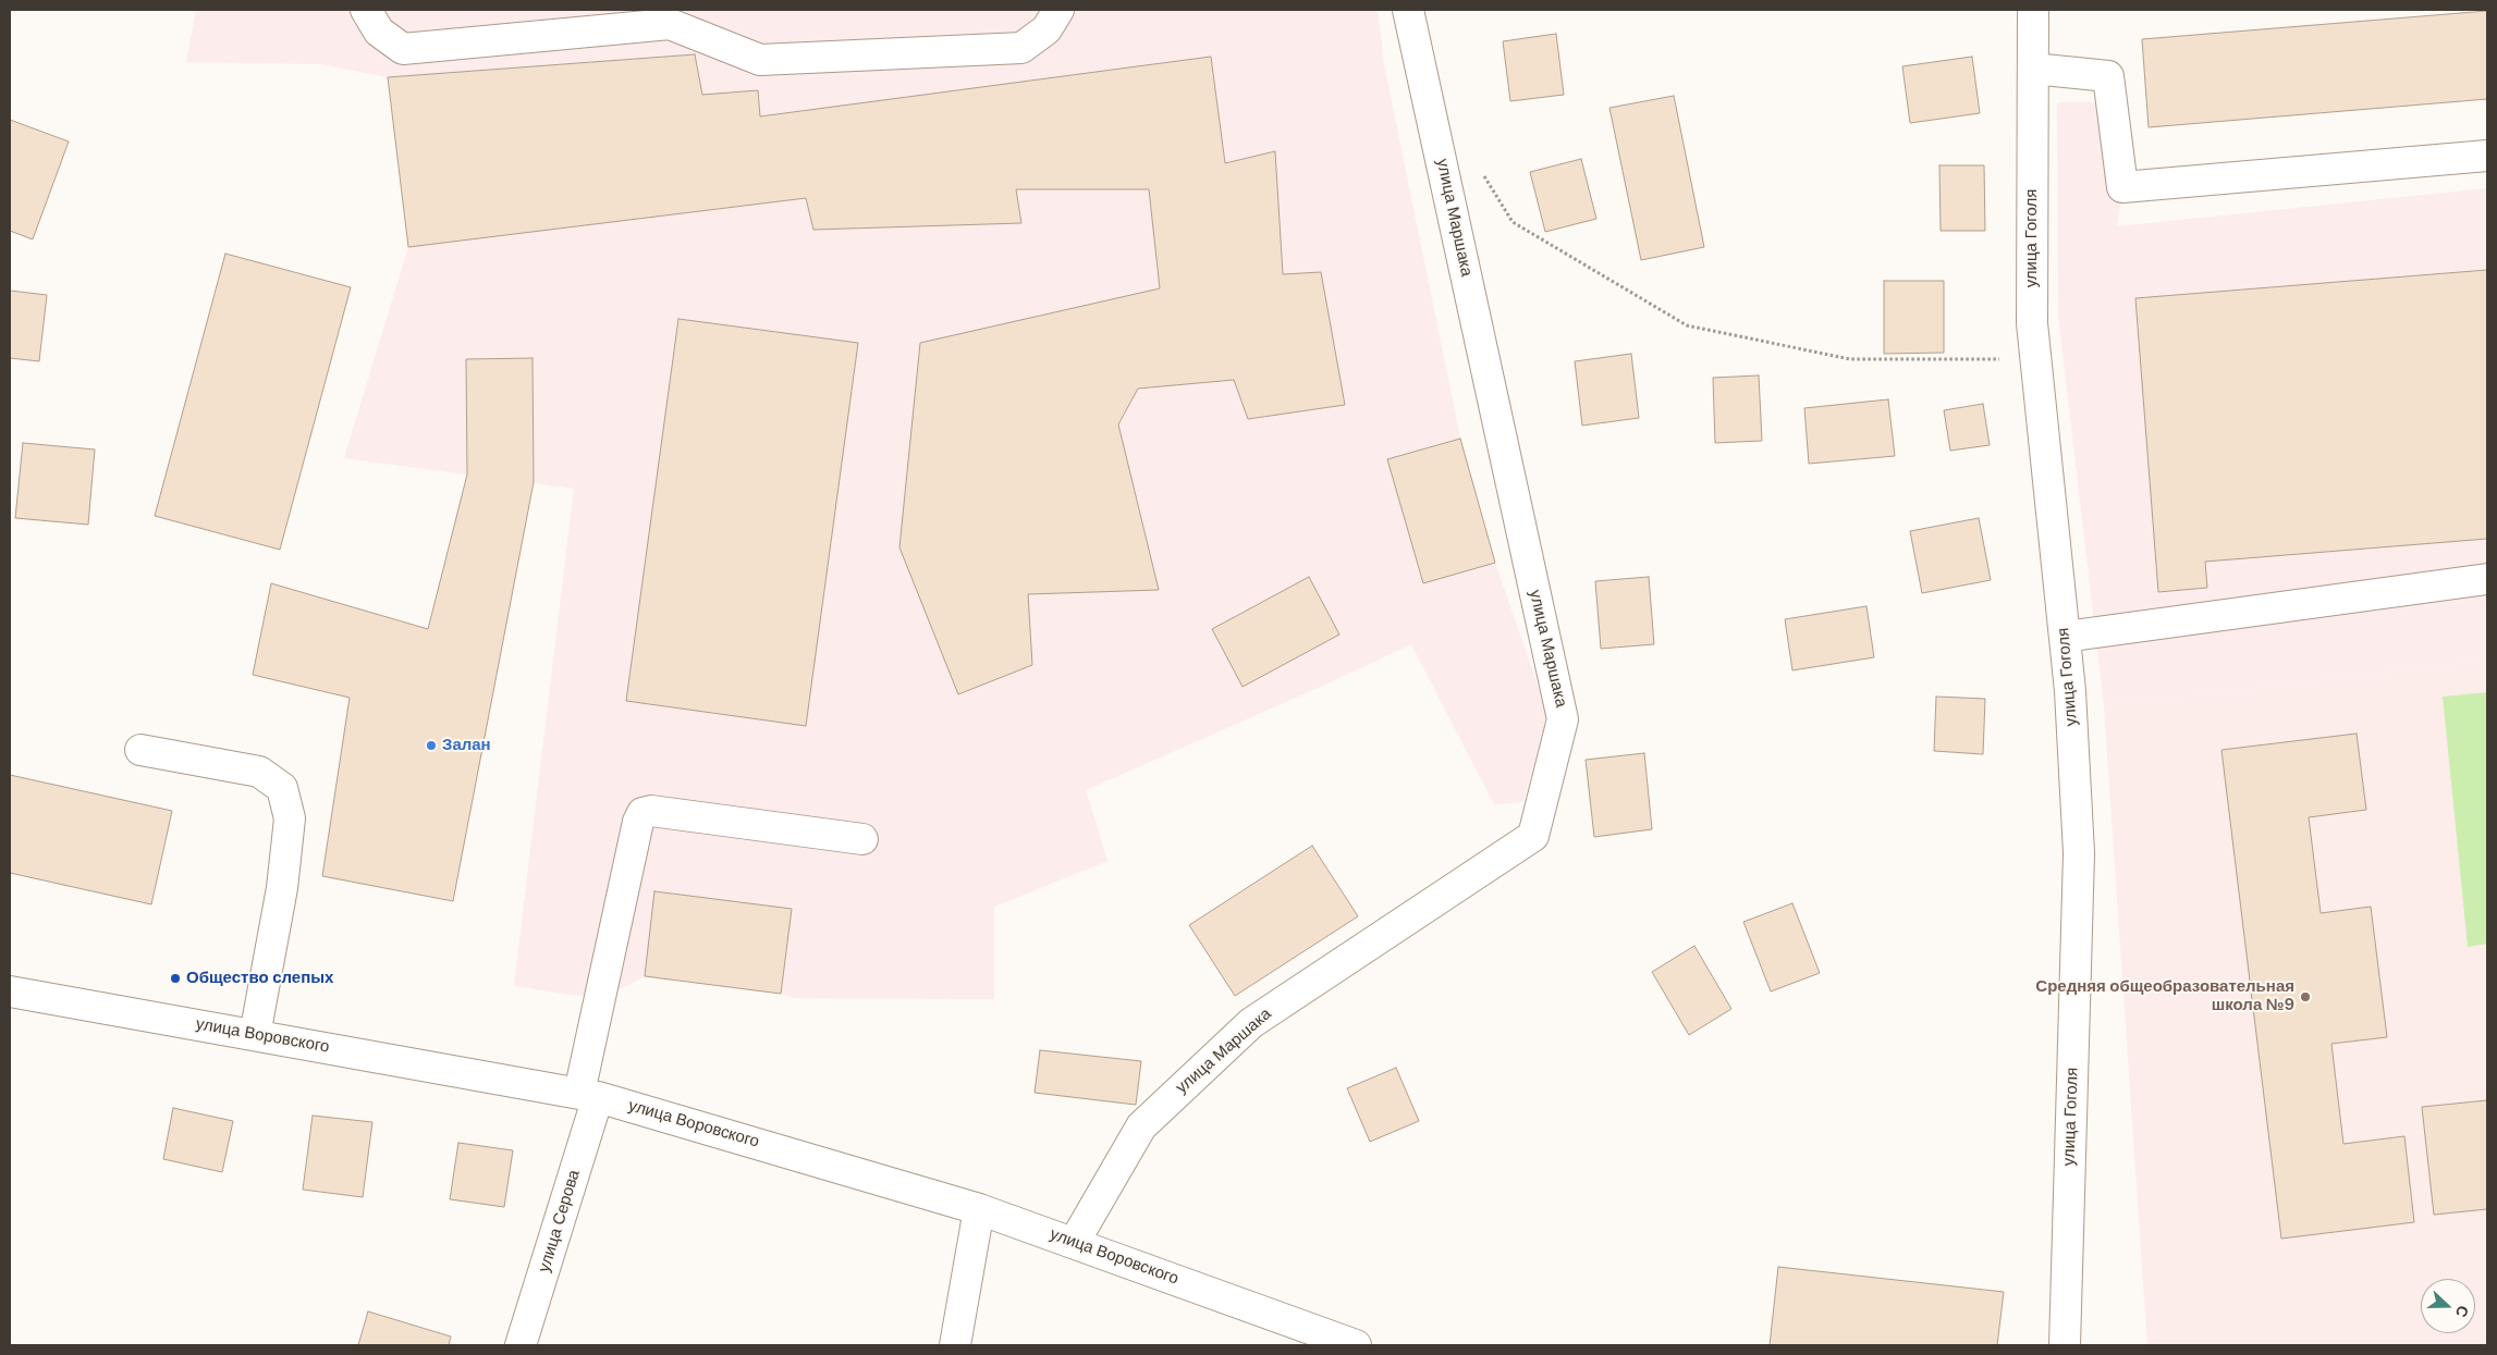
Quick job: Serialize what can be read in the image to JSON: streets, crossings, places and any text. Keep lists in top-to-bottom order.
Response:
{
  "streets": {
    "street": [
      "улица Маршака",
      "улица Гоголя",
      "улица Воровского",
      "улица Серова"
    ]
  },
  "crossings": [
    ["улица Маршака", "улица Воровского"],
    ["улица Воровского", "улица Серова"]
  ],
  "places": ["Залан", "Общество слепых", "Средняя общеобразовательная школа №9"],
  "north": "right"
}
